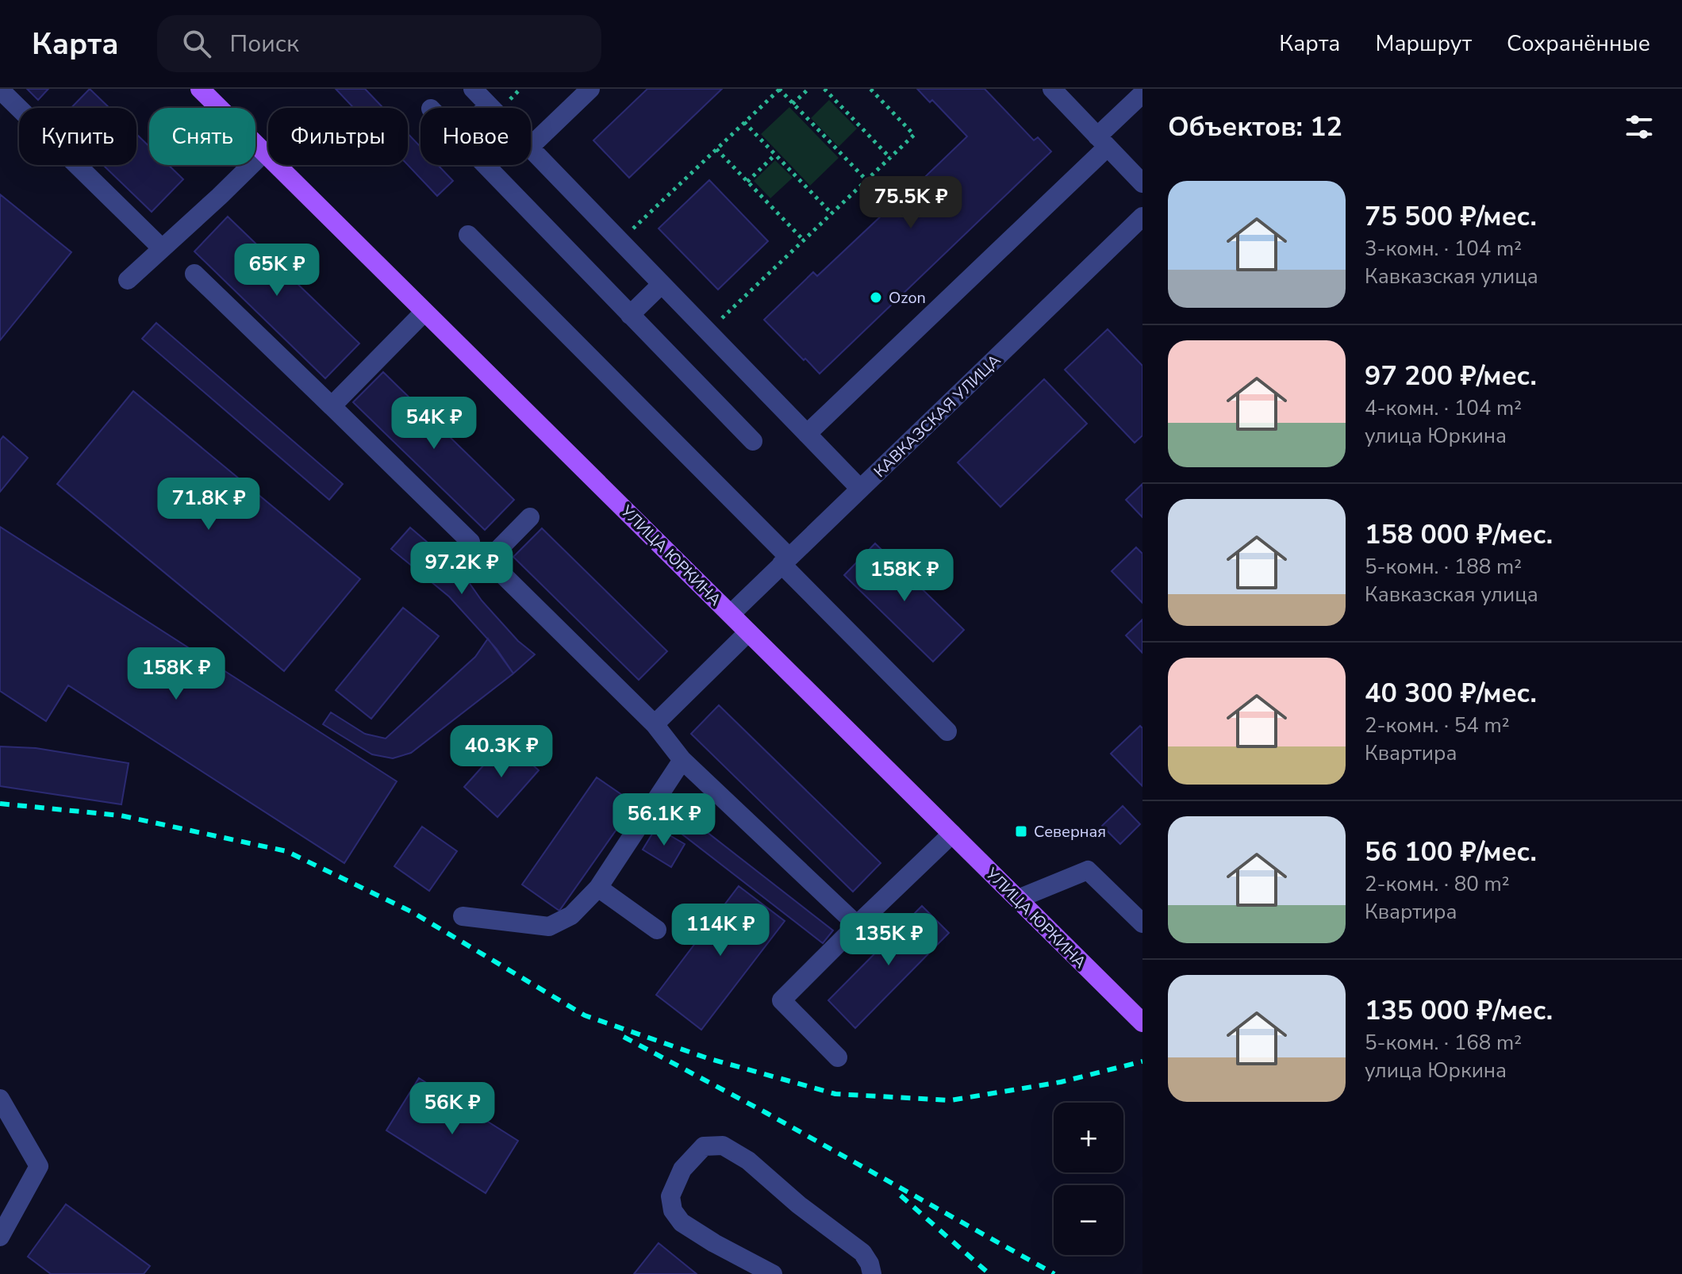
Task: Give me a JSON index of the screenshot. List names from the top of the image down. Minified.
{"streets":{"main road":["УЛИЦА ЮРКИНА"],"street":["КАВКАЗСКАЯ УЛИЦА"]},"crossings":[["КАВКАЗСКАЯ УЛИЦА","УЛИЦА ЮРКИНА"]],"places":{"other":["Ozon"],"transit":["Северная"]},"page":{"header":"Карта","search":"Поиск","nav":["Карта","Маршрут","Сохранённые"],"heading":"Объектов: 12","chip":["Купить","Снять","Фильтры","Новое"],"list":[{"name":"75 500 ₽/мес.","note":"3-комн. · 104 m² · Кавказская улица"},{"name":"97 200 ₽/мес.","note":"4-комн. · 104 m² · улица Юркина"},{"name":"158 000 ₽/мес.","note":"5-комн. · 188 m² · Кавказская улица"},{"name":"40 300 ₽/мес.","note":"2-комн. · 54 m² · Квартира"},{"name":"56 100 ₽/мес.","note":"2-комн. · 80 m² · Квартира"},{"name":"135 000 ₽/мес.","note":"5-комн. · 168 m² · улица Юркина"}],"price":["75.5K ₽","65K ₽","54K ₽","71.8K ₽","97.2K ₽","158K ₽","158K ₽","40.3K ₽","56.1K ₽","114K ₽","135K ₽","56K ₽"],"map_buttons":["+","−"]}}
